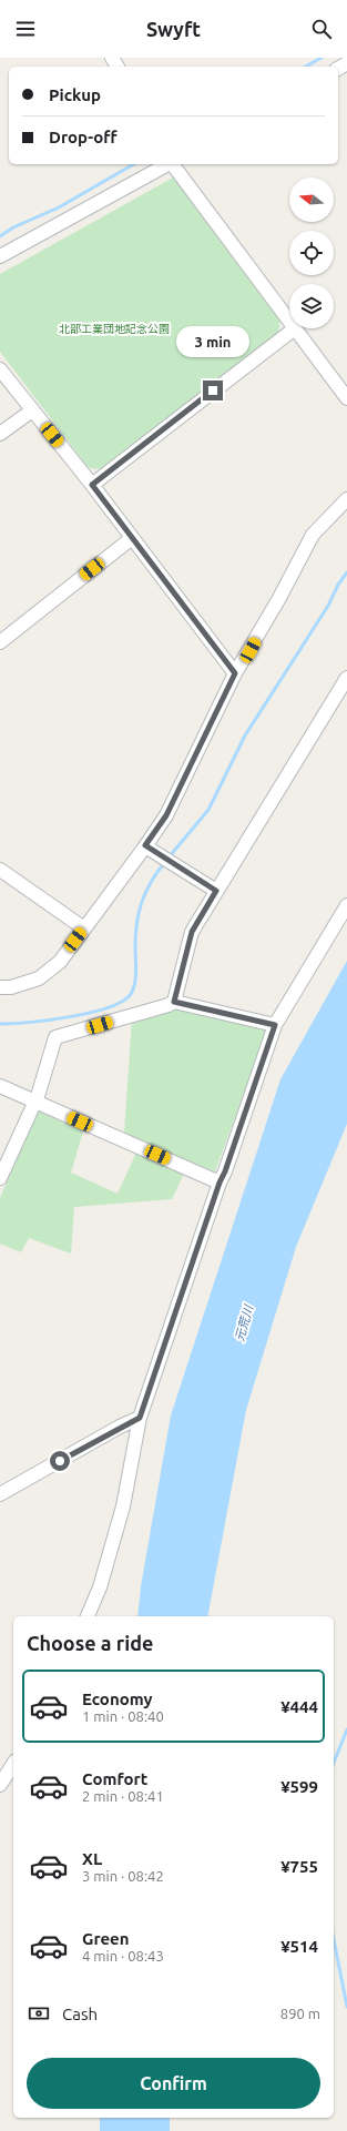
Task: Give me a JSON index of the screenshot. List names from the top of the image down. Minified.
{"water":["元荒川"],"parks":["北部工業団地記念公園"],"north":"left","page":{"header":"Swyft","banner":["Pickup","Drop-off"],"bubble":"3 min","heading":"Choose a ride","list":[{"name":"Economy","note":"1 min · 08:40","value":"¥444"},{"name":"Comfort","note":"2 min · 08:41","value":"¥599"},{"name":"XL","note":"3 min · 08:42","value":"¥755"},{"name":"Green","note":"4 min · 08:43","value":"¥514"}],"pay":["Cash","890 m"],"buttons":"Confirm"}}
